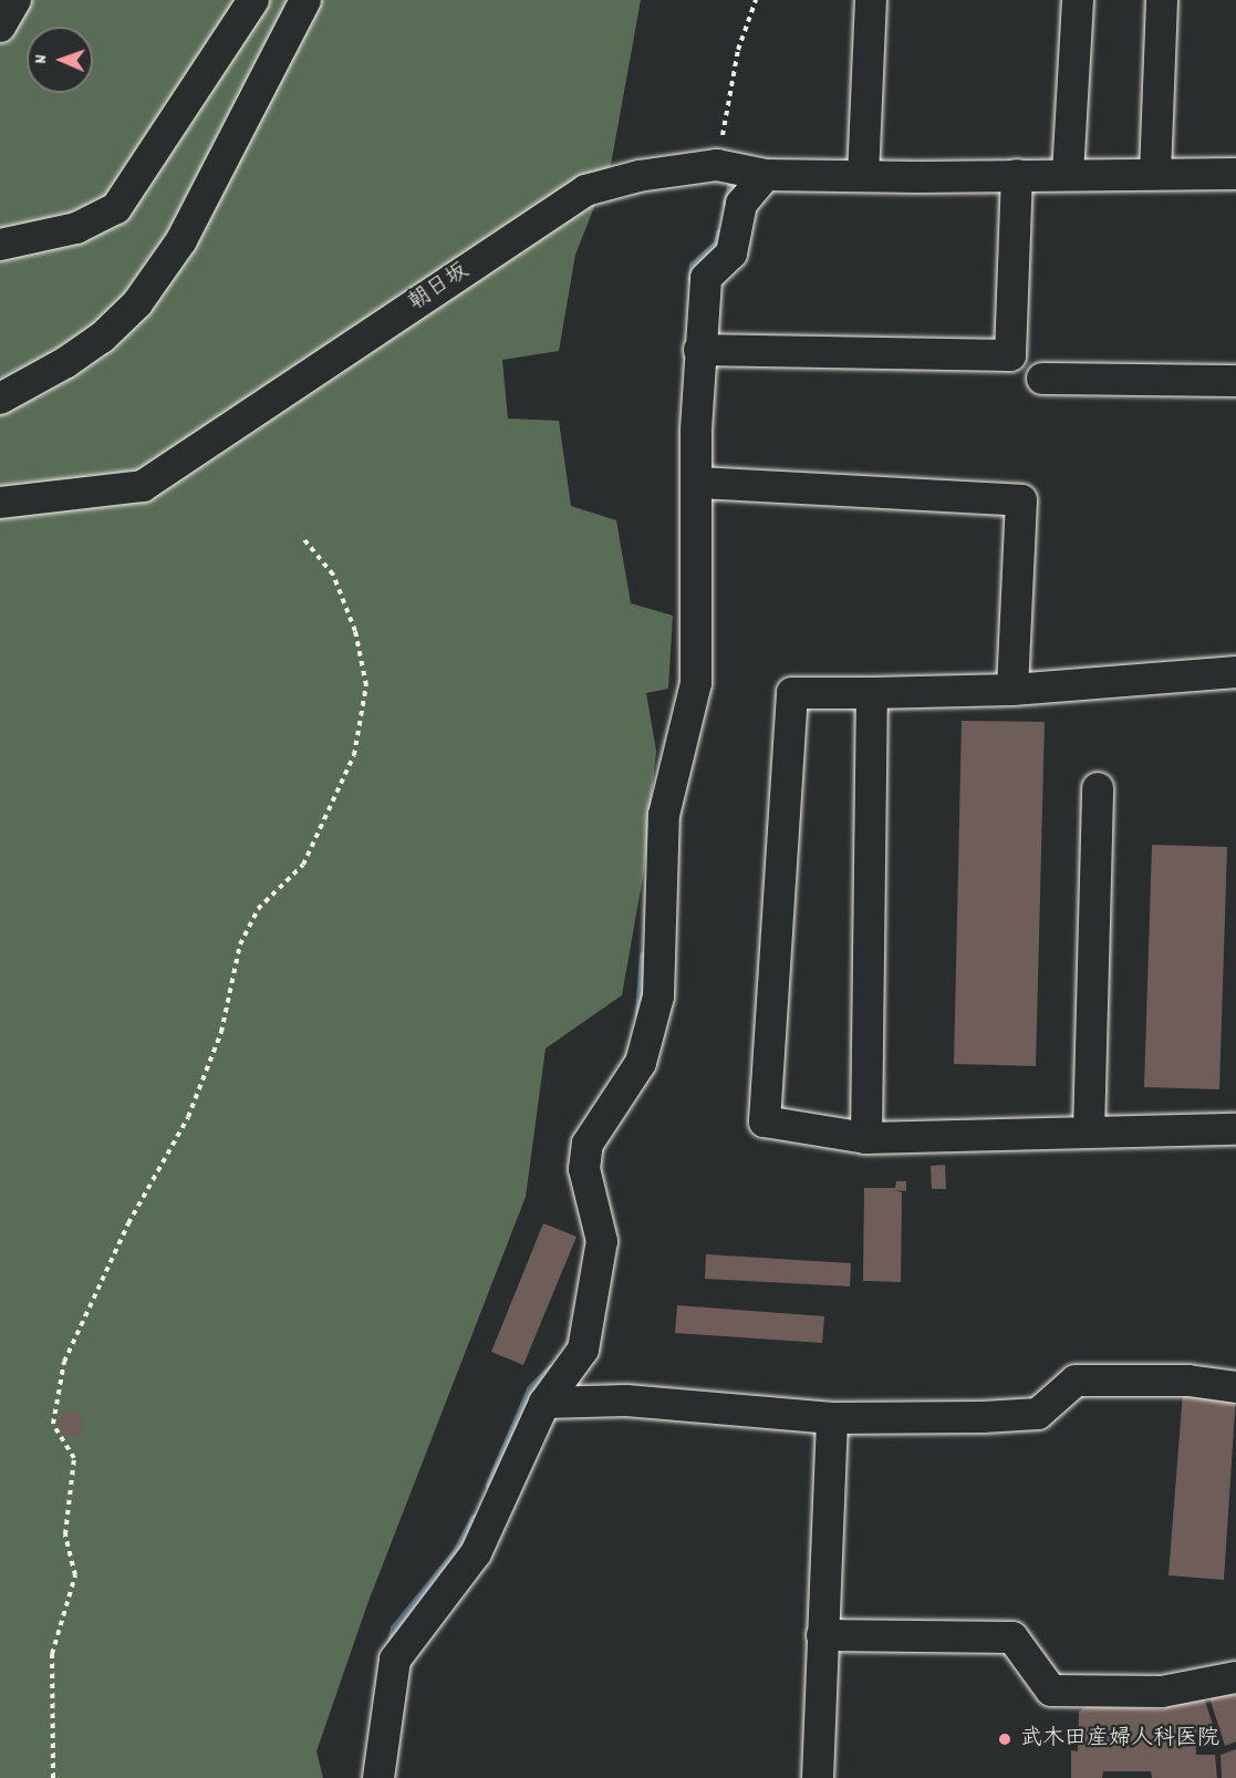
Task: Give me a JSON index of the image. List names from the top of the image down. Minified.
{"streets":{"street":["朝日坂"]},"places":["武木田産婦人科医院"],"north":"left"}
